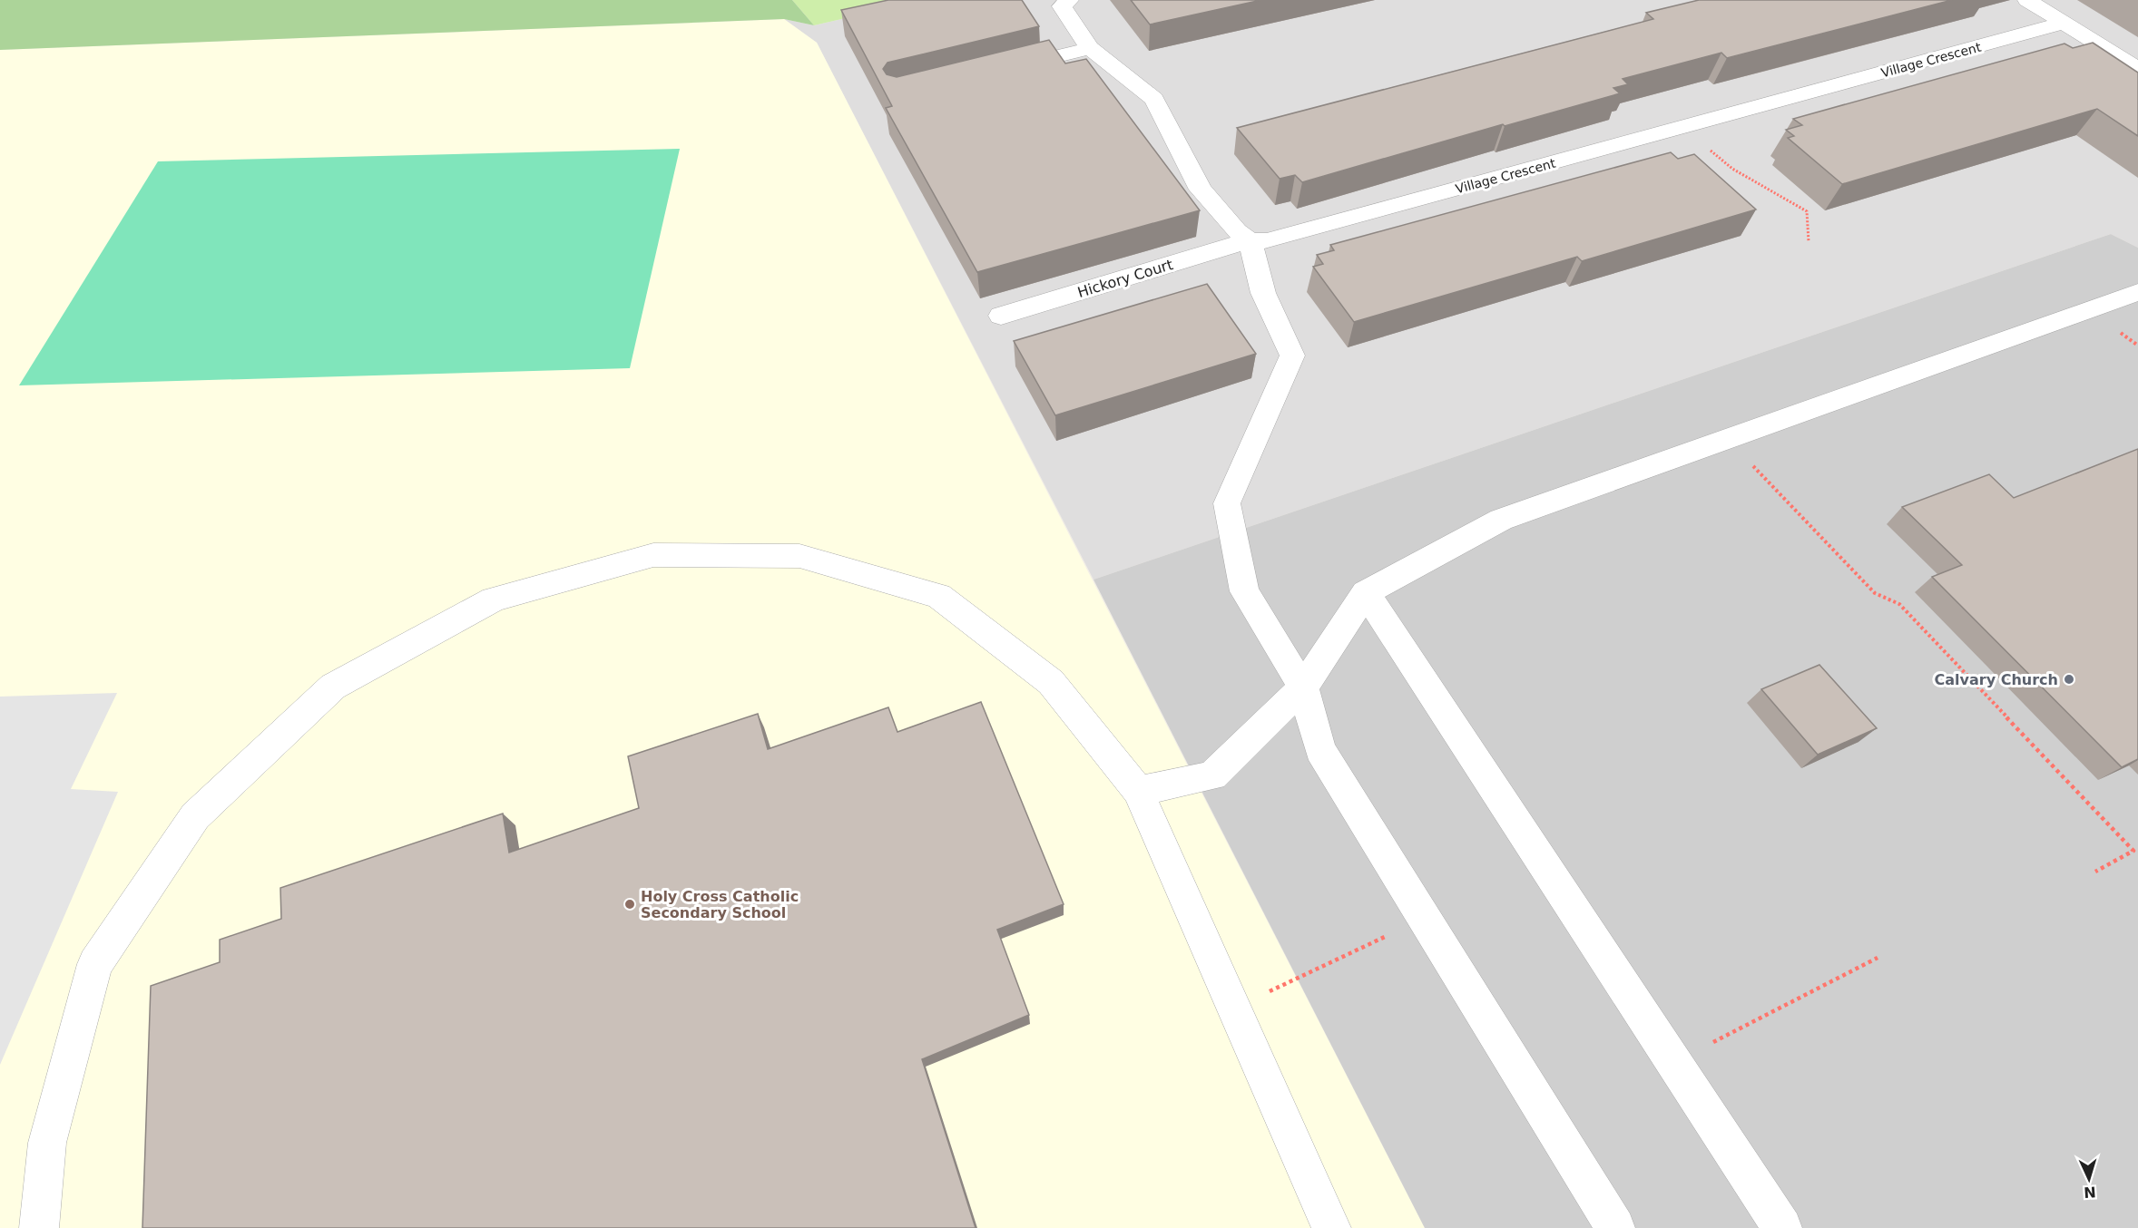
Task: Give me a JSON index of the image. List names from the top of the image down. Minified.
{"streets":{"street":["Village Crescent","Hickory Court"]},"crossings":[["Village Crescent","Hickory Court"]],"places":["Calvary Church","Holy Cross Catholic Secondary School"],"north":"bottom"}
